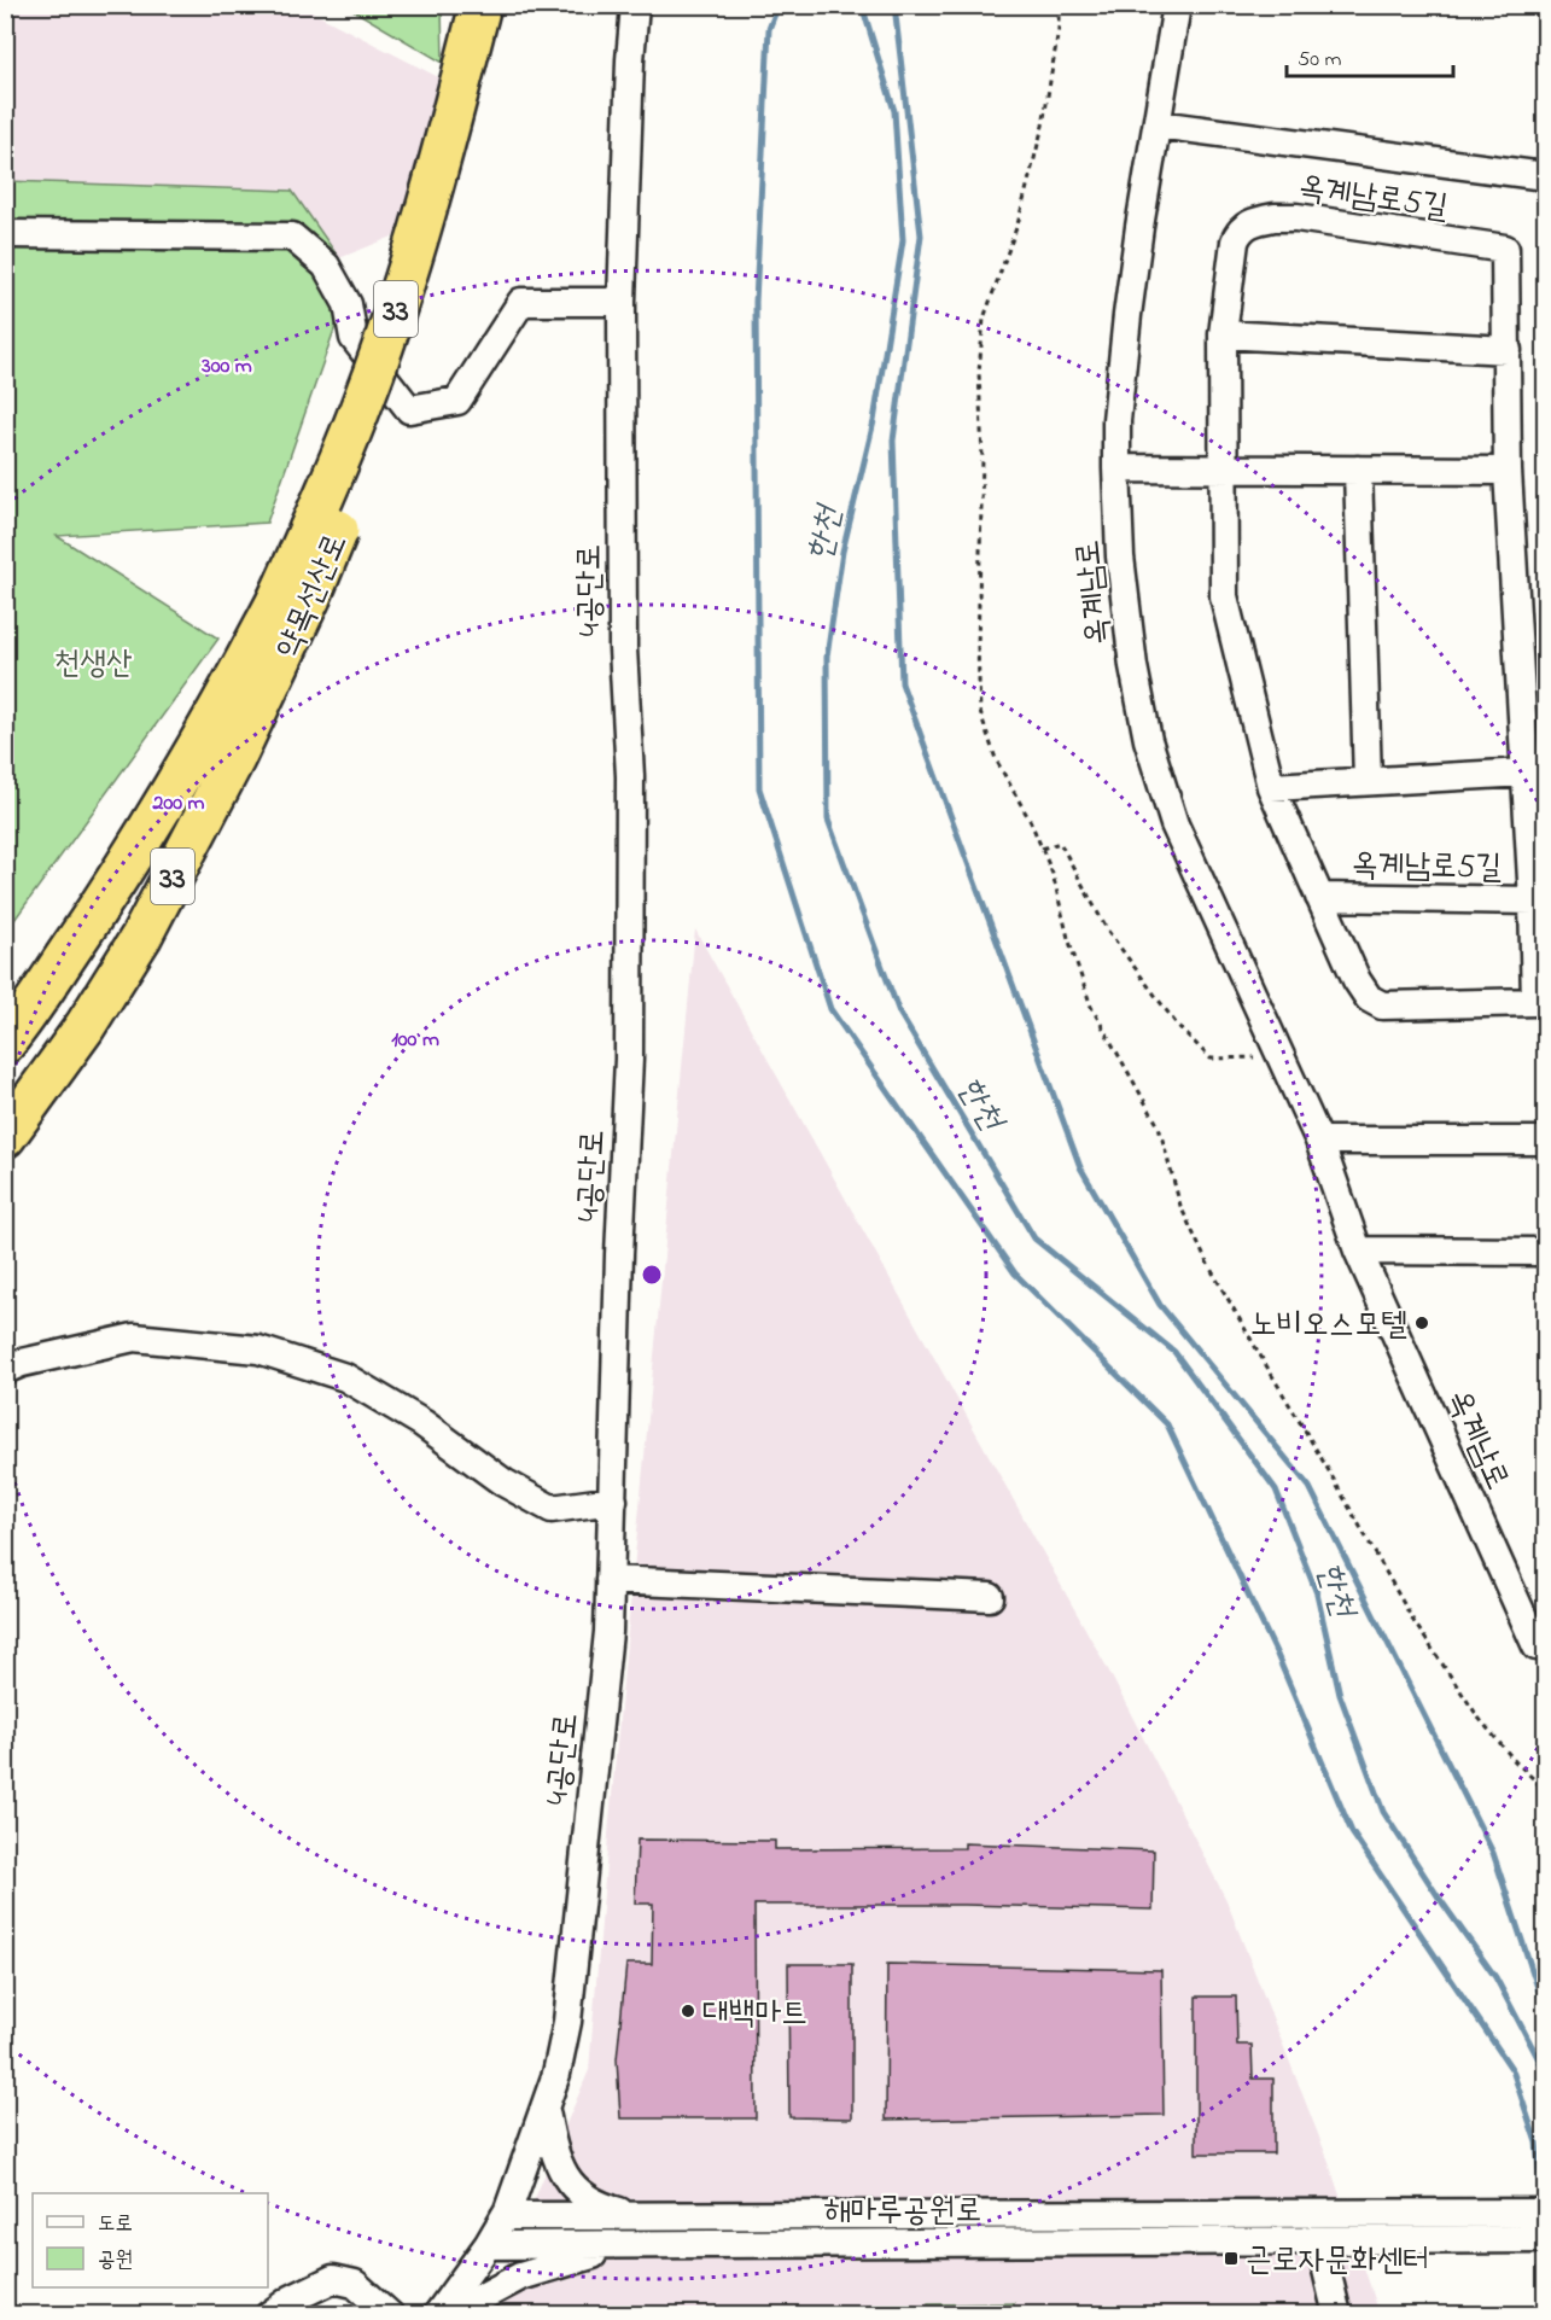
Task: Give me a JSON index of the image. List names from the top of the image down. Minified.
{"streets":{"highway":["33","약목선산로"],"street":["옥계남로5길","4공단로","옥계남로","해마루공원로"]},"crossings":[["4공단로","해마루공원로"]],"water":["한천"],"parks":["천생산"],"places":{"other":["노비오스모텔","대백마트"],"transit":["근로자문화센터"]},"legend":["도로","공원"],"scale_bar":"50 m","rings":["300 m","200 m","100 m"]}
